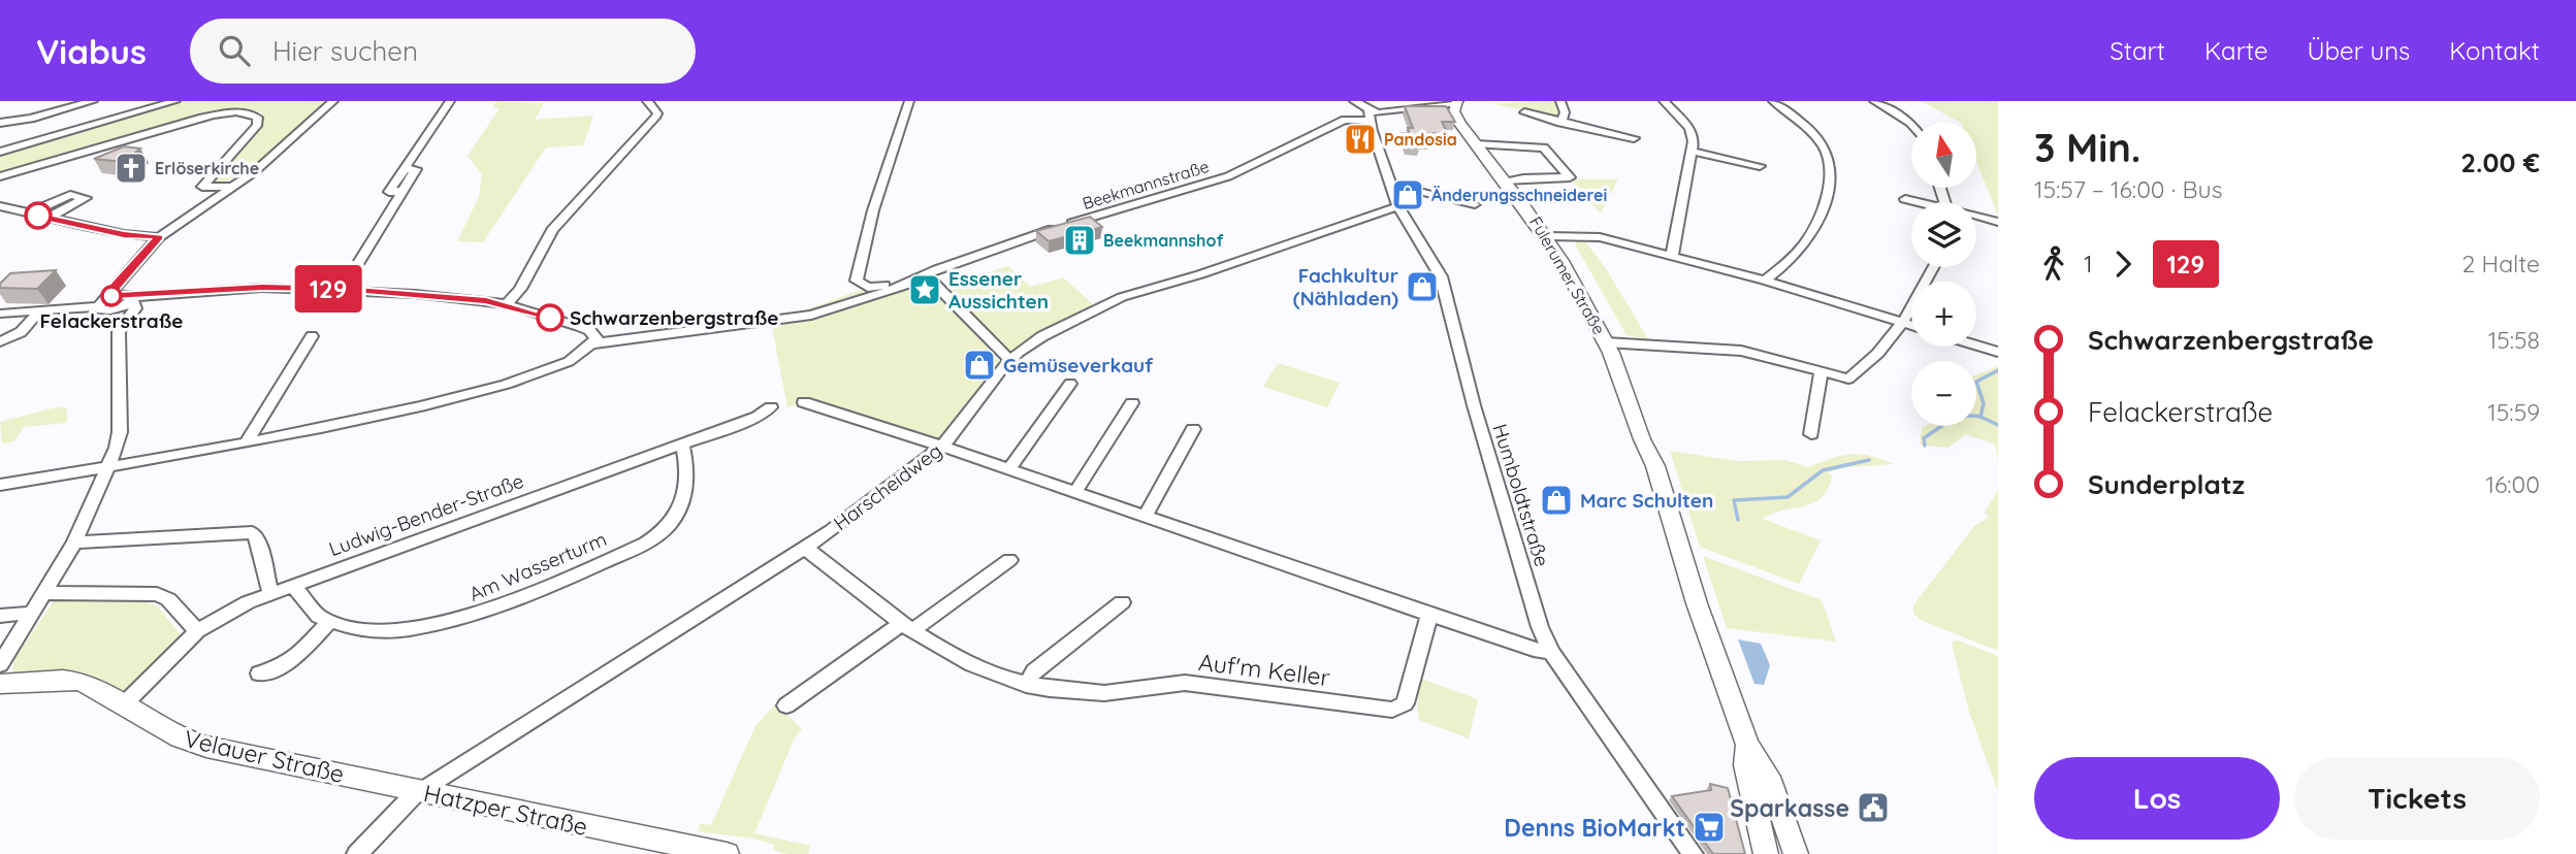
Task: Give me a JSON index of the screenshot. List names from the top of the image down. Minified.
{"streets":{"main road":["Fulerumer Straße","Velauer Straße","Hatzper Straße"],"street":["Beekmannstraße","Harscheidweg","Humboldtstraße","Ludwig-Bender-Straße","Am Wasserturm","Auf'm Keller"]},"crossings":[["Beekmannstraße","Humboldtstraße"],["Harscheidweg","Humboldtstraße"],["Harscheidweg","Auf'm Keller"],["Harscheidweg","Velauer Straße"],["Harscheidweg","Hatzper Straße"],["Ludwig-Bender-Straße","Am Wasserturm"],["Ludwig-Bender-Straße","Velauer Straße"],["Velauer Straße","Hatzper Straße"]],"places":{"restaurant":["Pandosia"],"church":["Erlöserkirche"],"shop":["Änderungsschneiderei","Fachkultur (Nähladen)","Gemüseverkauf","Marc Schulten"],"building":["Beekmannshof"],"place":["Essener Aussichten"],"other":["Felackerstraße","Schwarzenbergstraße"],"public building":["Sparkasse"],"supermarket":["Denns BioMarkt"]},"lines":["bus line 129"],"north":"top","page":{"header":"Viabus","search":"Hier suchen","nav":["Start","Karte","Über uns","Kontakt"],"on_map":"129","heading":["3 Min.","15:57 – 16:00 · Bus","2.00 €"],"map_buttons":["+","−"],"legs":["1","129","2 Halte"],"list":[{"name":"Schwarzenbergstraße","value":"15:58"},{"name":"Felackerstraße","value":"15:59"},{"name":"Sunderplatz","value":"16:00"}],"buttons":["Los","Tickets"]}}
